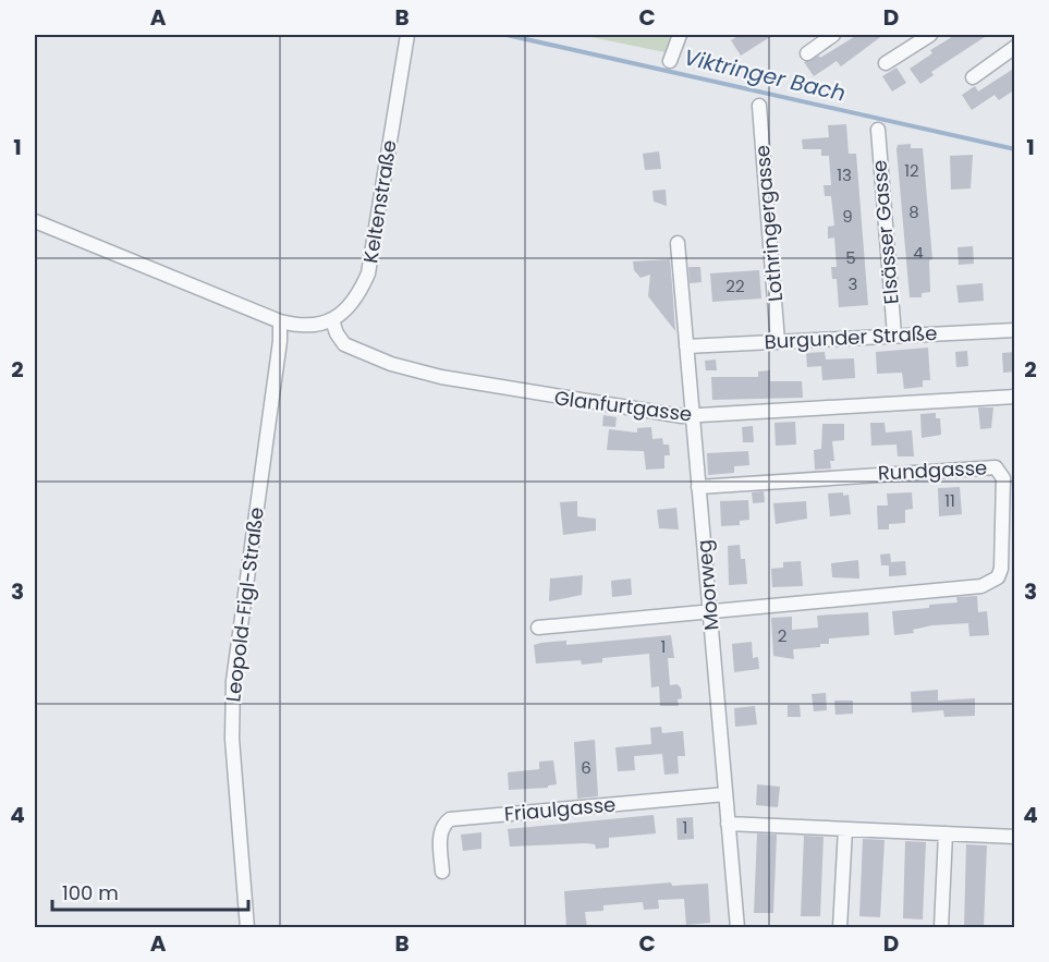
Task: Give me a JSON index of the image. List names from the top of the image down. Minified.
{"streets":{"street":["Keltenstraße","Lothringergasse","Elsässer Gasse","Burgunder Straße","Glanfurtgasse","Rundgasse","Moorweg","Leopold-Figl-Straße","Friaulgasse"]},"crossings":[["Keltenstraße","Glanfurtgasse"],["Lothringergasse","Burgunder Straße"],["Elsässer Gasse","Burgunder Straße"],["Burgunder Straße","Moorweg"],["Glanfurtgasse","Moorweg"],["Rundgasse","Moorweg"],["Moorweg","Friaulgasse"]],"water":["Viktringer Bach"],"house_numbers":["12","13","8","9","4","5","3","22","11","2","1","6","1"],"scale_bar":"100 m","grid":{"columns":["A","B","C","D"],"rows":["1","2","3","4"]}}
